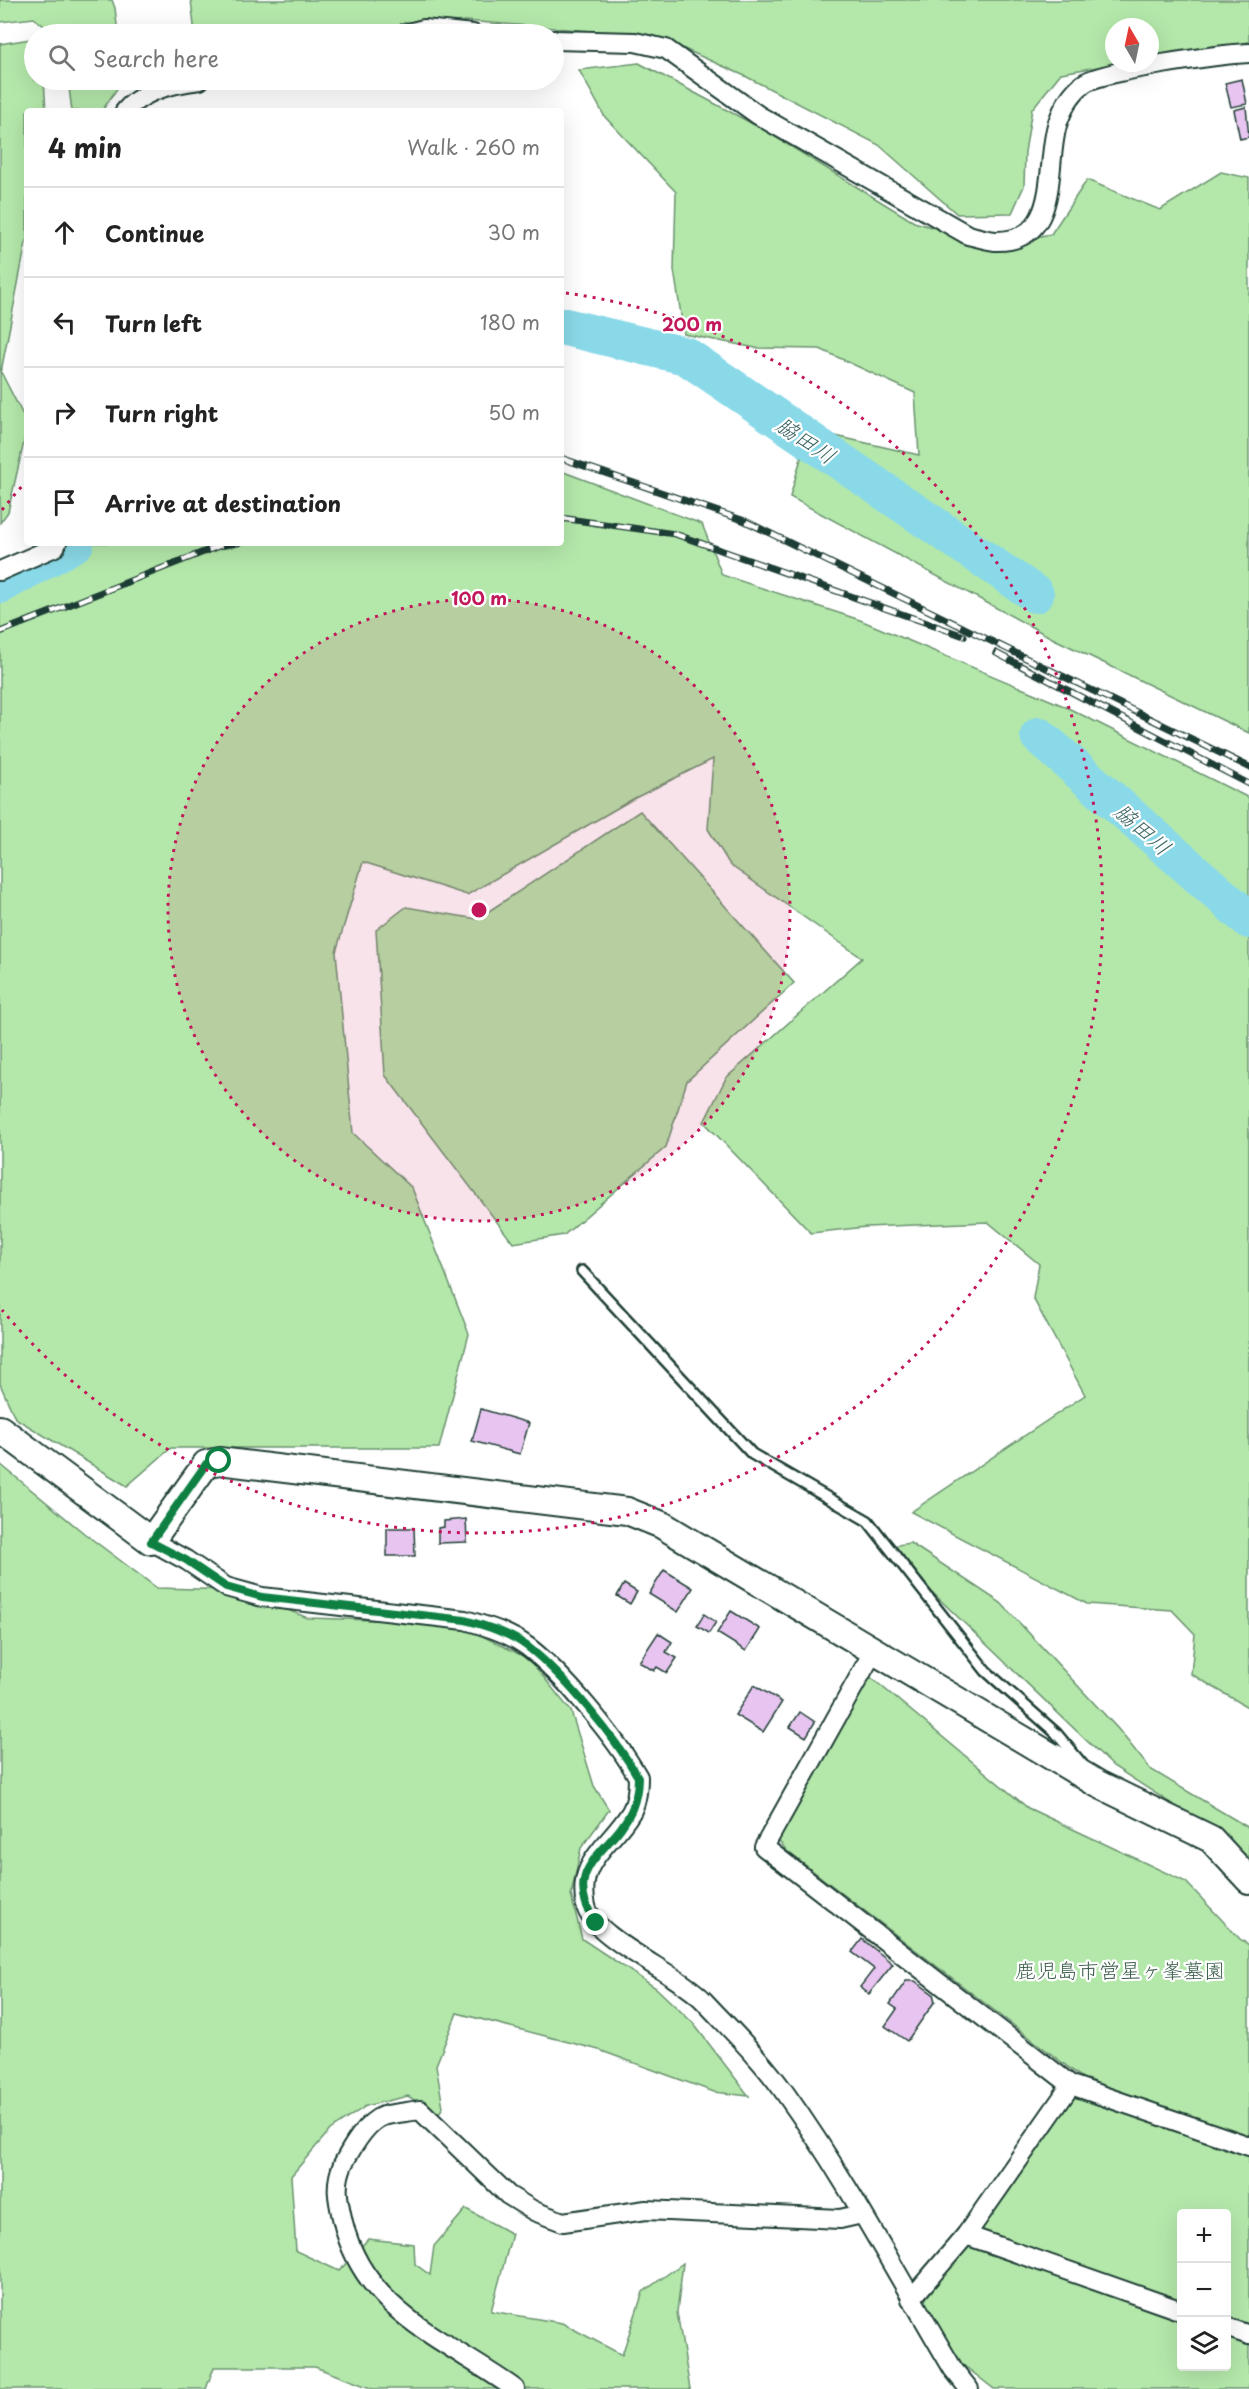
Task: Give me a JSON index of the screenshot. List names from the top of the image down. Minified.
{"water":["脇田川"],"parks":["鹿児島市営星ヶ峯墓園"],"north":"top","page":{"search":"Search here","heading":["4 min","Walk · 260 m"],"list":[["Continue","30 m"],["Turn left","180 m"],["Turn right","50 m"],"Arrive at destination"],"map_buttons":["+","−"]},"rings":["200 m","100 m"]}
